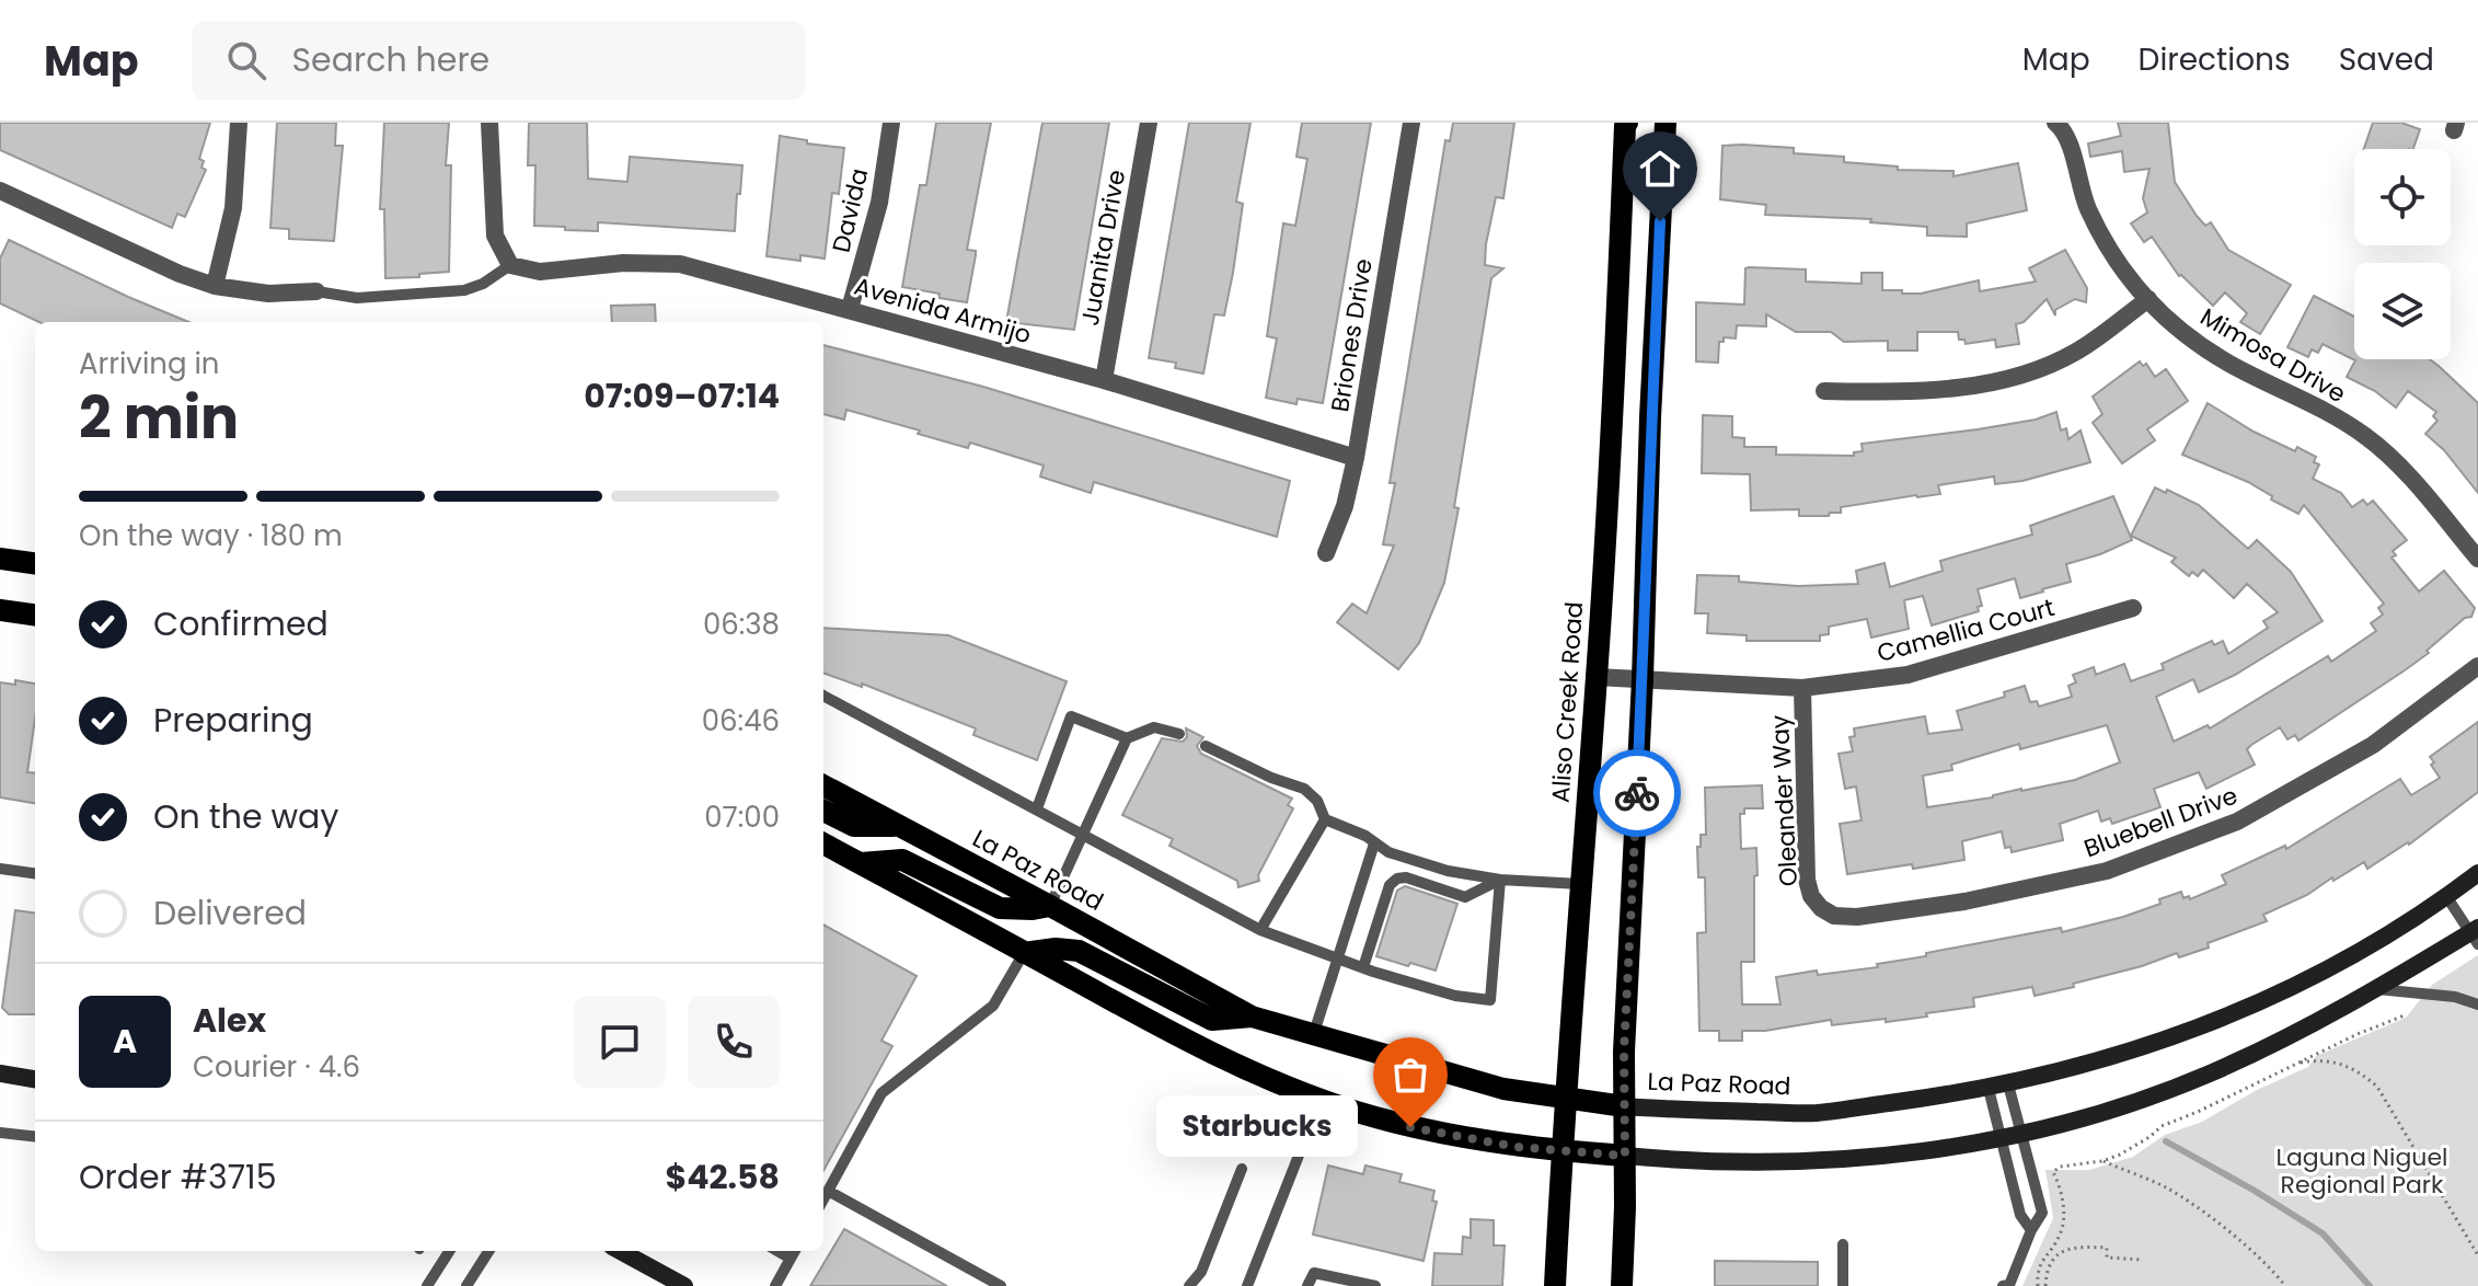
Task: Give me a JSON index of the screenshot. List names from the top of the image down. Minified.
{"streets":{"main road":["Aliso Creek Road","La Paz Road"],"street":["Davida","Juanita Drive","Avenida Armijo","Briones Drive","Mimosa Drive","Camellia Court","Oleander Way","Bluebell Drive"]},"crossings":[["Davida","Avenida Armijo"],["Juanita Drive","Avenida Armijo"],["Avenida Armijo","Briones Drive"],["Camellia Court","Aliso Creek Road"],["Camellia Court","Oleander Way"],["Aliso Creek Road","La Paz Road"],["Oleander Way","Bluebell Drive"]],"parks":["Laguna Niguel Regional Park"],"places":["Starbucks"],"page":{"header":"Map","search":"Search here","nav":["Map","Directions","Saved"],"heading":["2 min","Arriving in","07:09–07:14"],"panel":["Alex","Courier · 4.6","Order #3715","$42.58"],"bar":"On the way · 180 m","list":[["Confirmed","06:38"],["Preparing","06:46"],["On the way","07:00"],"Delivered"],"round":"A","bubble":"Starbucks"}}
